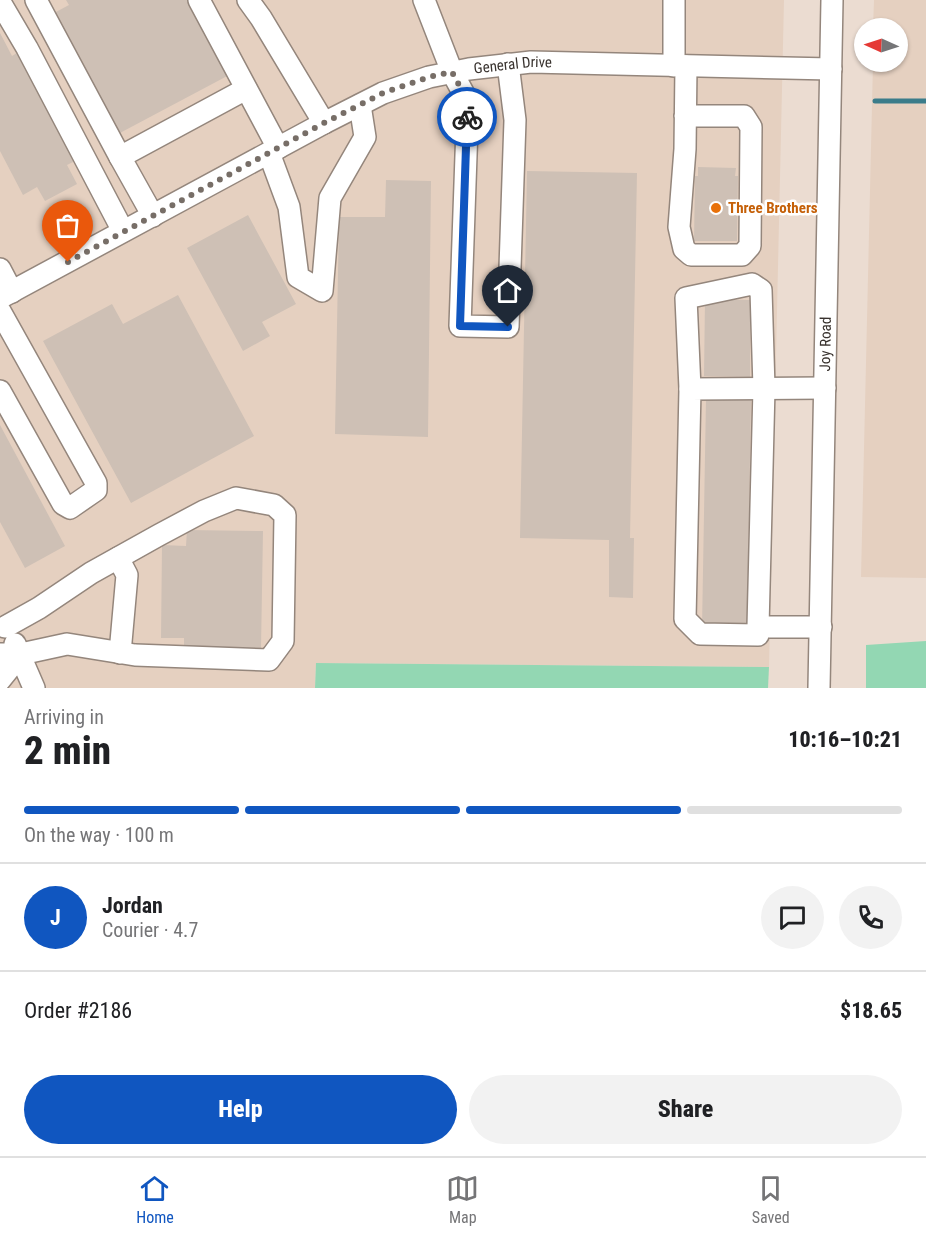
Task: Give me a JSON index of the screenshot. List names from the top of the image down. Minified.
{"streets":{"street":["General Drive","Joy Road"]},"crossings":[["General Drive","Joy Road"]],"places":["Three Brothers"],"north":"left","page":{"heading":["2 min","Arriving in","10:16–10:21"],"panel":["Jordan","Courier · 4.7","Order #2186","$18.65"],"bar":"On the way · 100 m","round":"J","buttons":["Help","Share"],"tabs":["Home","Map","Saved"]}}
